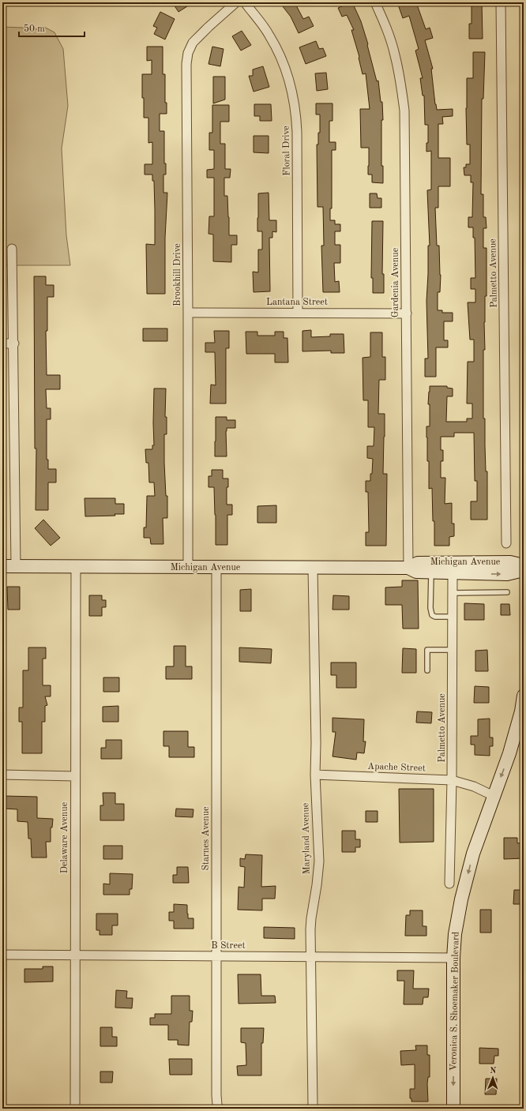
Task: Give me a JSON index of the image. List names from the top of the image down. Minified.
{"streets":{"street":["Floral Drive","Palmetto Avenue","Brookhill Drive","Gardenia Avenue","Lantana Street","Michigan Avenue","Apache Street","Delaware Avenue","Starnes Avenue","Maryland Avenue","B Street","Veronica S. Shoemaker Boulevard"]},"crossings":[["Floral Drive","Lantana Street"],["Palmetto Avenue","Michigan Avenue"],["Palmetto Avenue","Apache Street"],["Brookhill Drive","Lantana Street"],["Brookhill Drive","Michigan Avenue"],["Gardenia Avenue","Lantana Street"],["Gardenia Avenue","Michigan Avenue"],["Michigan Avenue","Delaware Avenue"],["Michigan Avenue","Starnes Avenue"],["Michigan Avenue","Maryland Avenue"],["Apache Street","Maryland Avenue"],["Apache Street","Veronica S. Shoemaker Boulevard"],["Delaware Avenue","B Street"],["Starnes Avenue","B Street"],["Maryland Avenue","B Street"],["B Street","Veronica S. Shoemaker Boulevard"]],"one_way":["Veronica S. Shoemaker Boulevard"],"scale_bar":"50 m","north":"top"}
